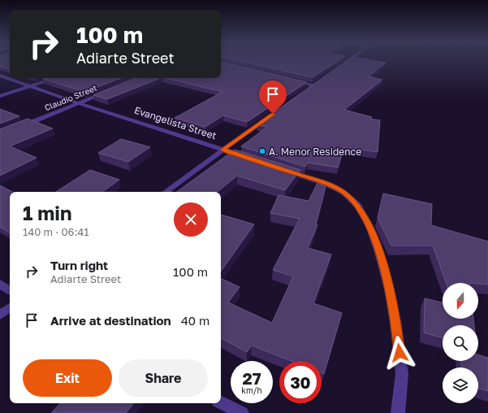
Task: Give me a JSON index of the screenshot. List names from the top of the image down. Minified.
{"streets":{"street":["Claudio Street","Evangelista Street"]},"crossings":[["Claudio Street","Evangelista Street"]],"places":["A. Menor Residence"],"north":"bottom","page":{"turn":["100 m","Adiarte Street"],"heading":["1 min","140 m · 06:41"],"list":[{"name":"Turn right","note":"Adiarte Street","value":"100 m"},{"name":"Arrive at destination","value":"40 m"}],"buttons":["Exit","Share"],"speed":"27 km/h","limit":"30"}}
